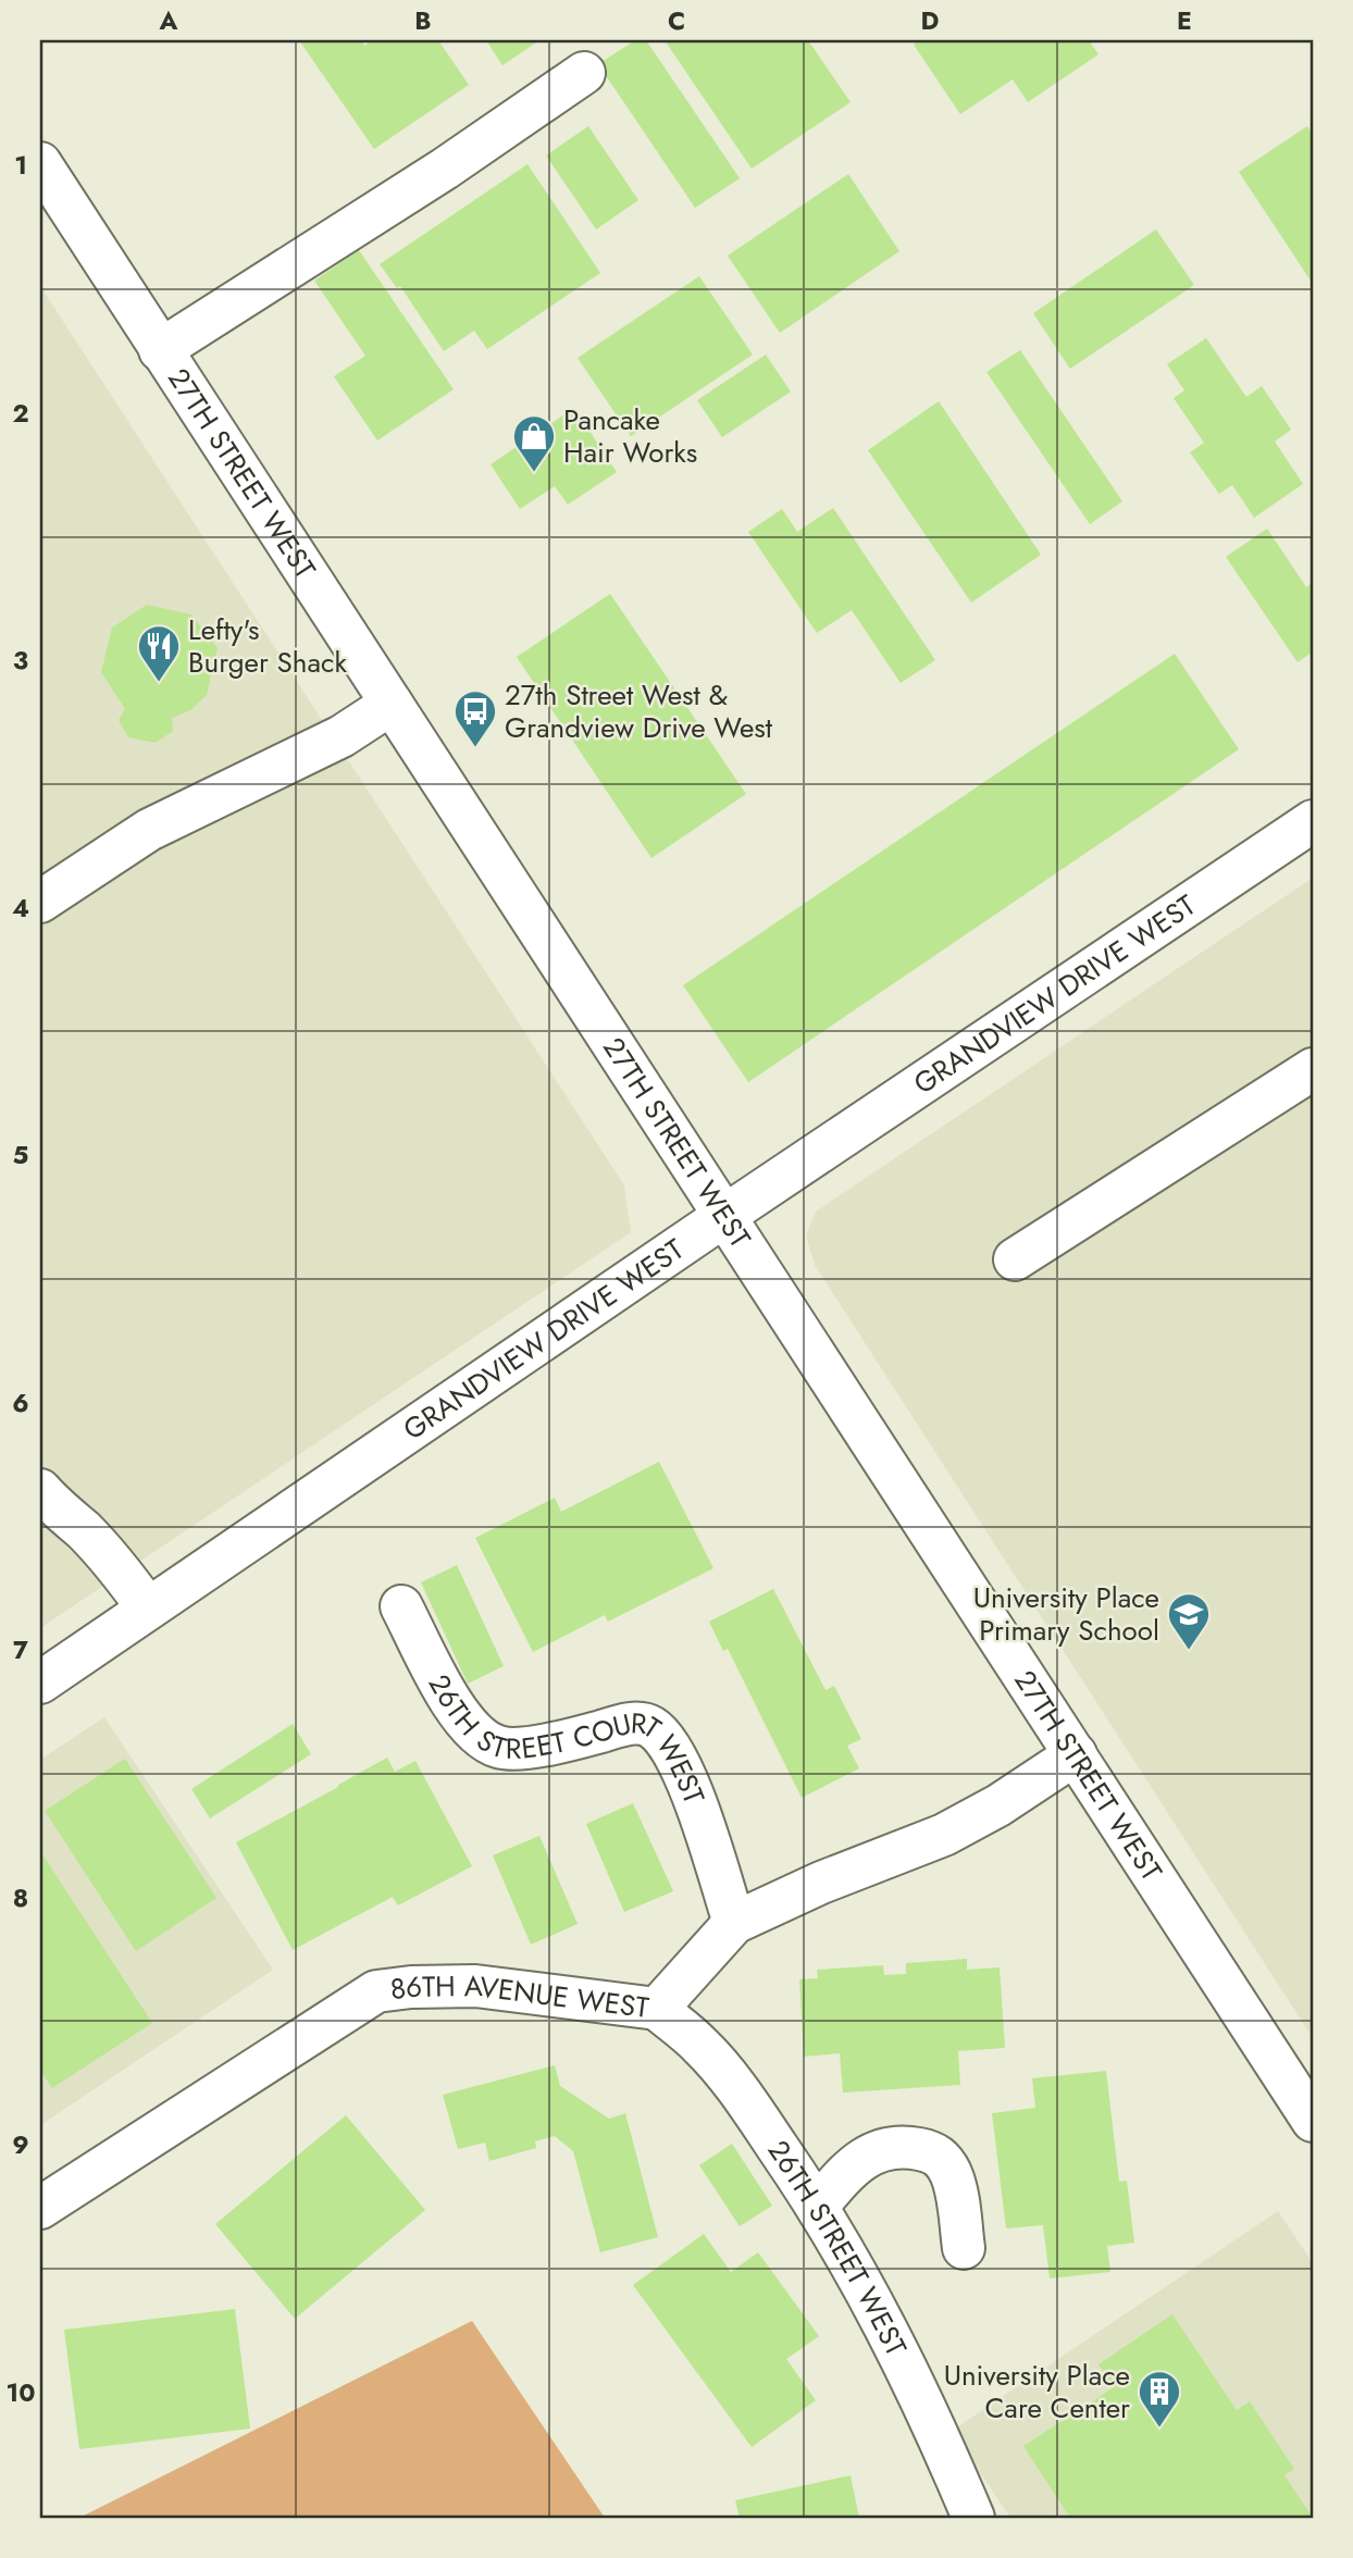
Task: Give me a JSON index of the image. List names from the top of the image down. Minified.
{"streets":{"street":["27TH STREET WEST","GRANDVIEW DRIVE WEST","26TH STREET COURT WEST","86TH AVENUE WEST","26TH STREET WEST"]},"crossings":[["27TH STREET WEST","GRANDVIEW DRIVE WEST"],["27TH STREET WEST","86TH AVENUE WEST"],["26TH STREET COURT WEST","86TH AVENUE WEST"],["86TH AVENUE WEST","26TH STREET WEST"]],"places":{"shop":["Pancake Hair Works"],"restaurant":["Lefty's Burger Shack"],"bus stop":["27th Street West & Grandview Drive West"],"school or university":["University Place Primary School"],"building":["University Place Care Center"]},"grid":{"columns":["A","B","C","D","E"],"rows":["1","2","3","4","5","6","7","8","9","10"]}}
